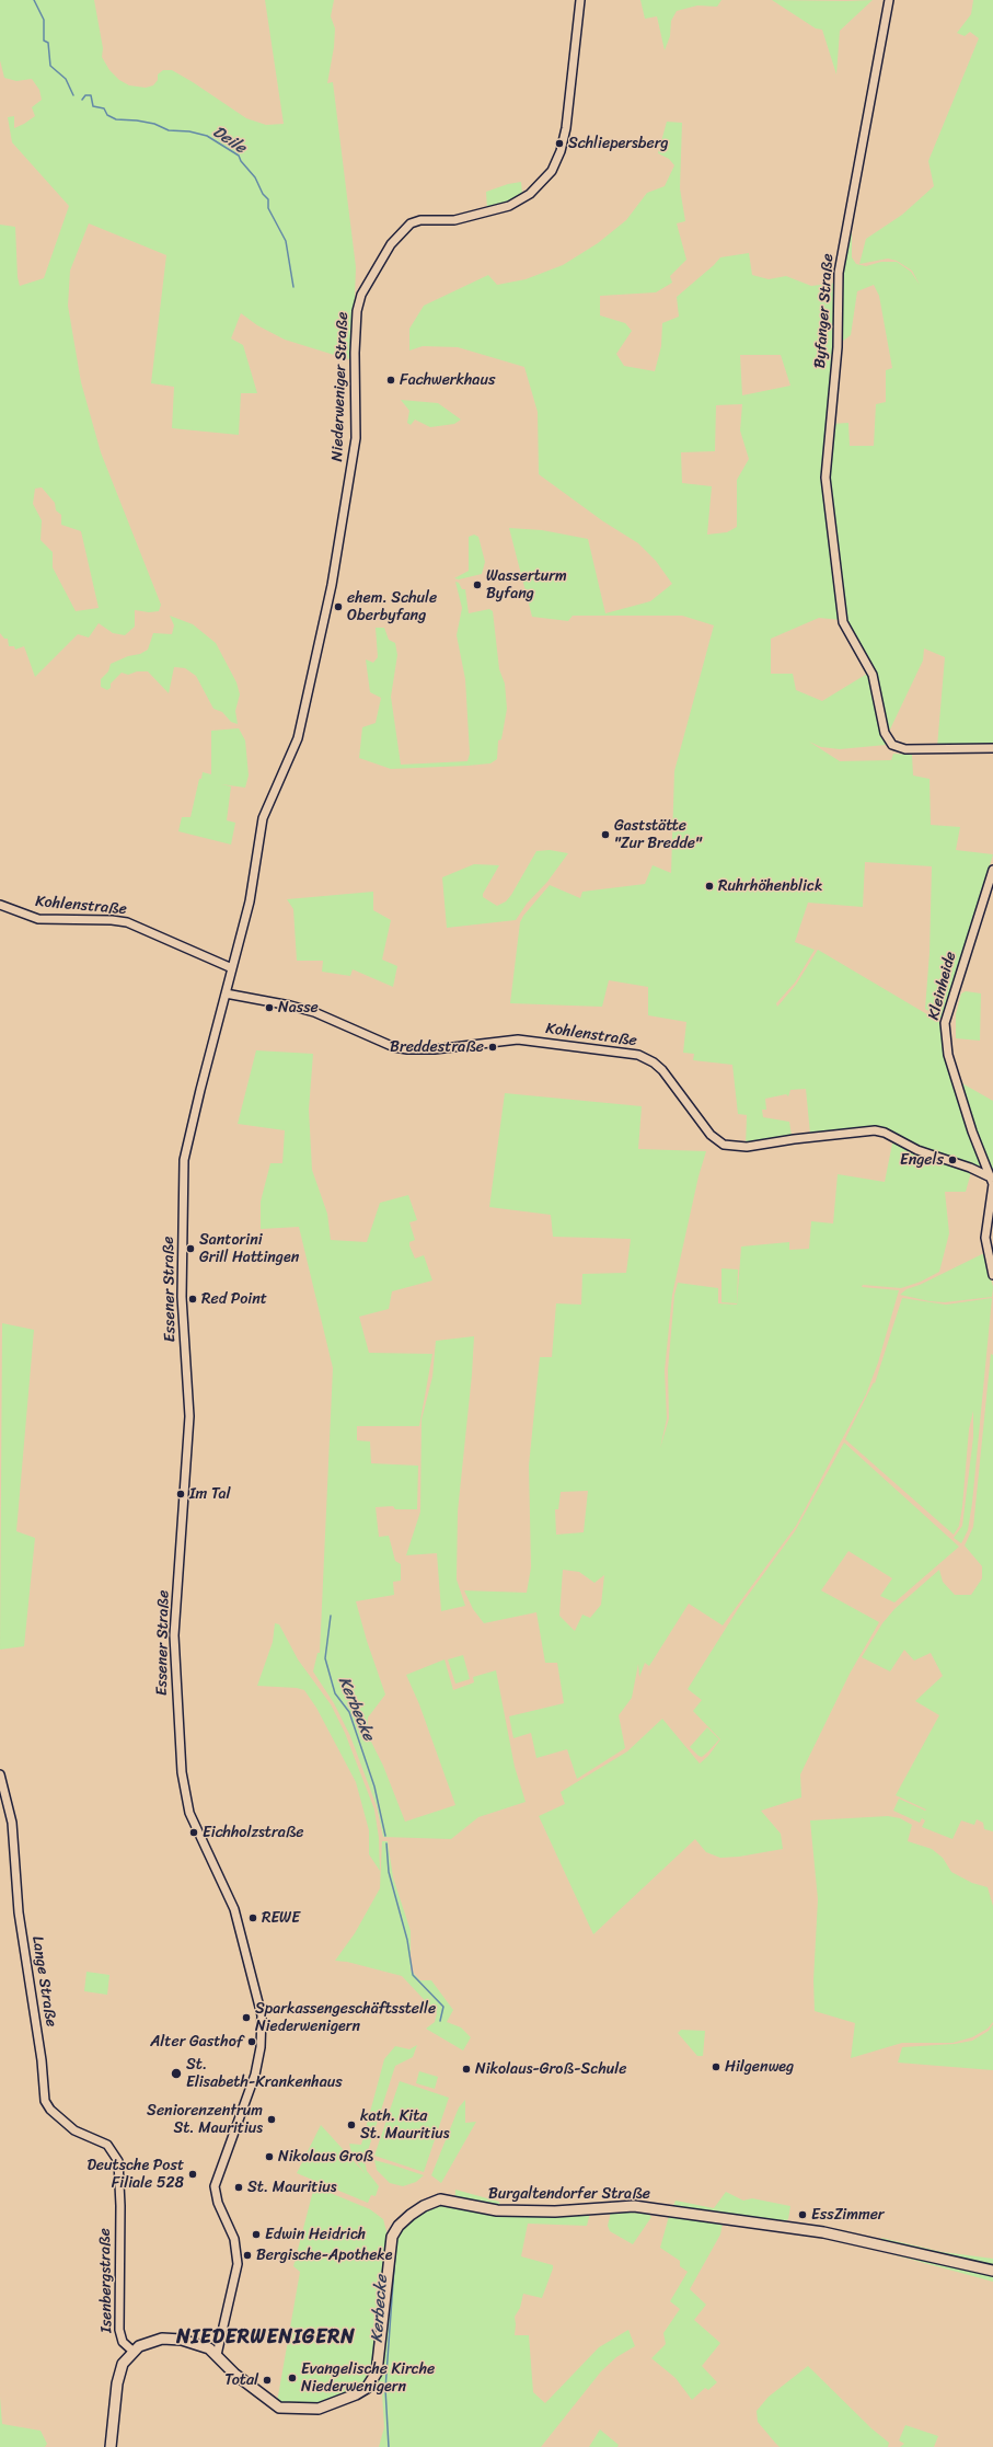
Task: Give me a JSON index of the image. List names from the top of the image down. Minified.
{"streets":{"main road":["Burgaltendorfer Straße"],"street":["Byfanger Straße","Niederweniger Straße","Kohlenstraße","Kleinheide","Essener Straße","Lange Straße","Isenbergstraße"]},"crossings":[["Niederweniger Straße","Essener Straße"],["Kohlenstraße","Kleinheide"],["Kohlenstraße","Essener Straße"],["Essener Straße","Burgaltendorfer Straße"],["Lange Straße","Isenbergstraße"],["Burgaltendorfer Straße","Isenbergstraße"]],"districts":["NIEDERWENIGERN"],"water":["Deile","Kerbecke"],"places":["Schliepersberg","Fachwerkhaus","Wasserturm Byfang","ehem. Schule Oberbyfang","Gaststätte \"Zur Bredde\"","Ruhrhöhenblick","Nasse","Breddestraße","Engels","Santorini Grill Hattingen","Red Point","Im Tal","Eichholzstraße","REWE","Sparkassengeschäftsstelle Niederwenigern","Alter Gasthof","Hilgenweg","Nikolaus-Groß-Schule","St. Elisabeth-Krankenhaus","Seniorenzentrum St. Mauritius","kath. Kita St. Mauritius","Nikolaus Groß","Deutsche Post Filiale 528","St. Mauritius","EssZimmer","Edwin Heidrich","Bergische-Apotheke","Evangelische Kirche Niederwenigern","Total"]}
